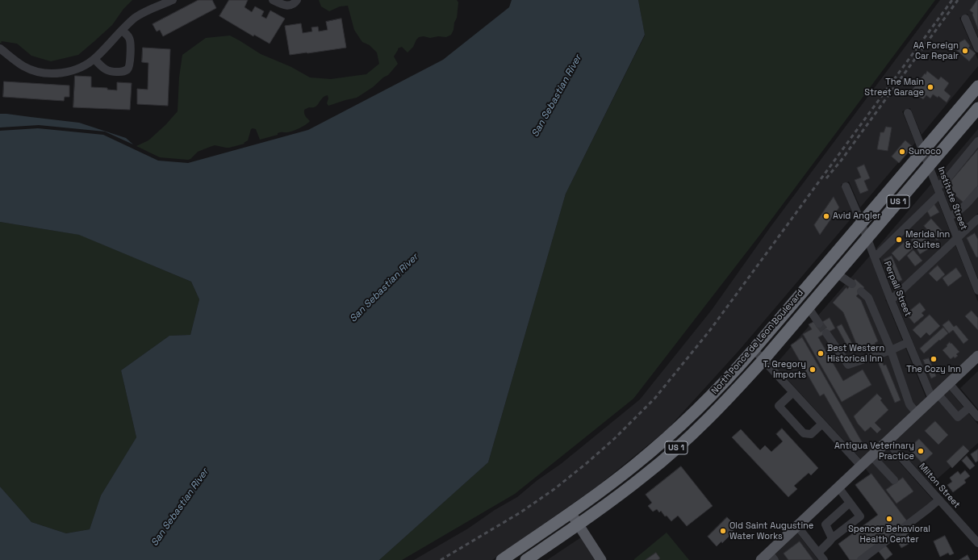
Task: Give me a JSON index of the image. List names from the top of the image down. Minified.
{"streets":{"highway":["US 1","North Ponce de Leon Boulevard"],"street":["Institute Street","Perpall Street","Milton Street"]},"crossings":[["Institute Street","North Ponce de Leon Boulevard"],["Perpall Street","North Ponce de Leon Boulevard"]],"water":["San Sebastian River"],"places":["AA Foreign Car Repair","The Main Street Garage","Sunoco","Avid Angler","Merida Inn & Suites","Best Western Historical Inn","The Cozy Inn","T. Gregory Imports","Antigua Veterinary Practice","Spencer Behavioral Health Center","Old Saint Augustine Water Works"]}
